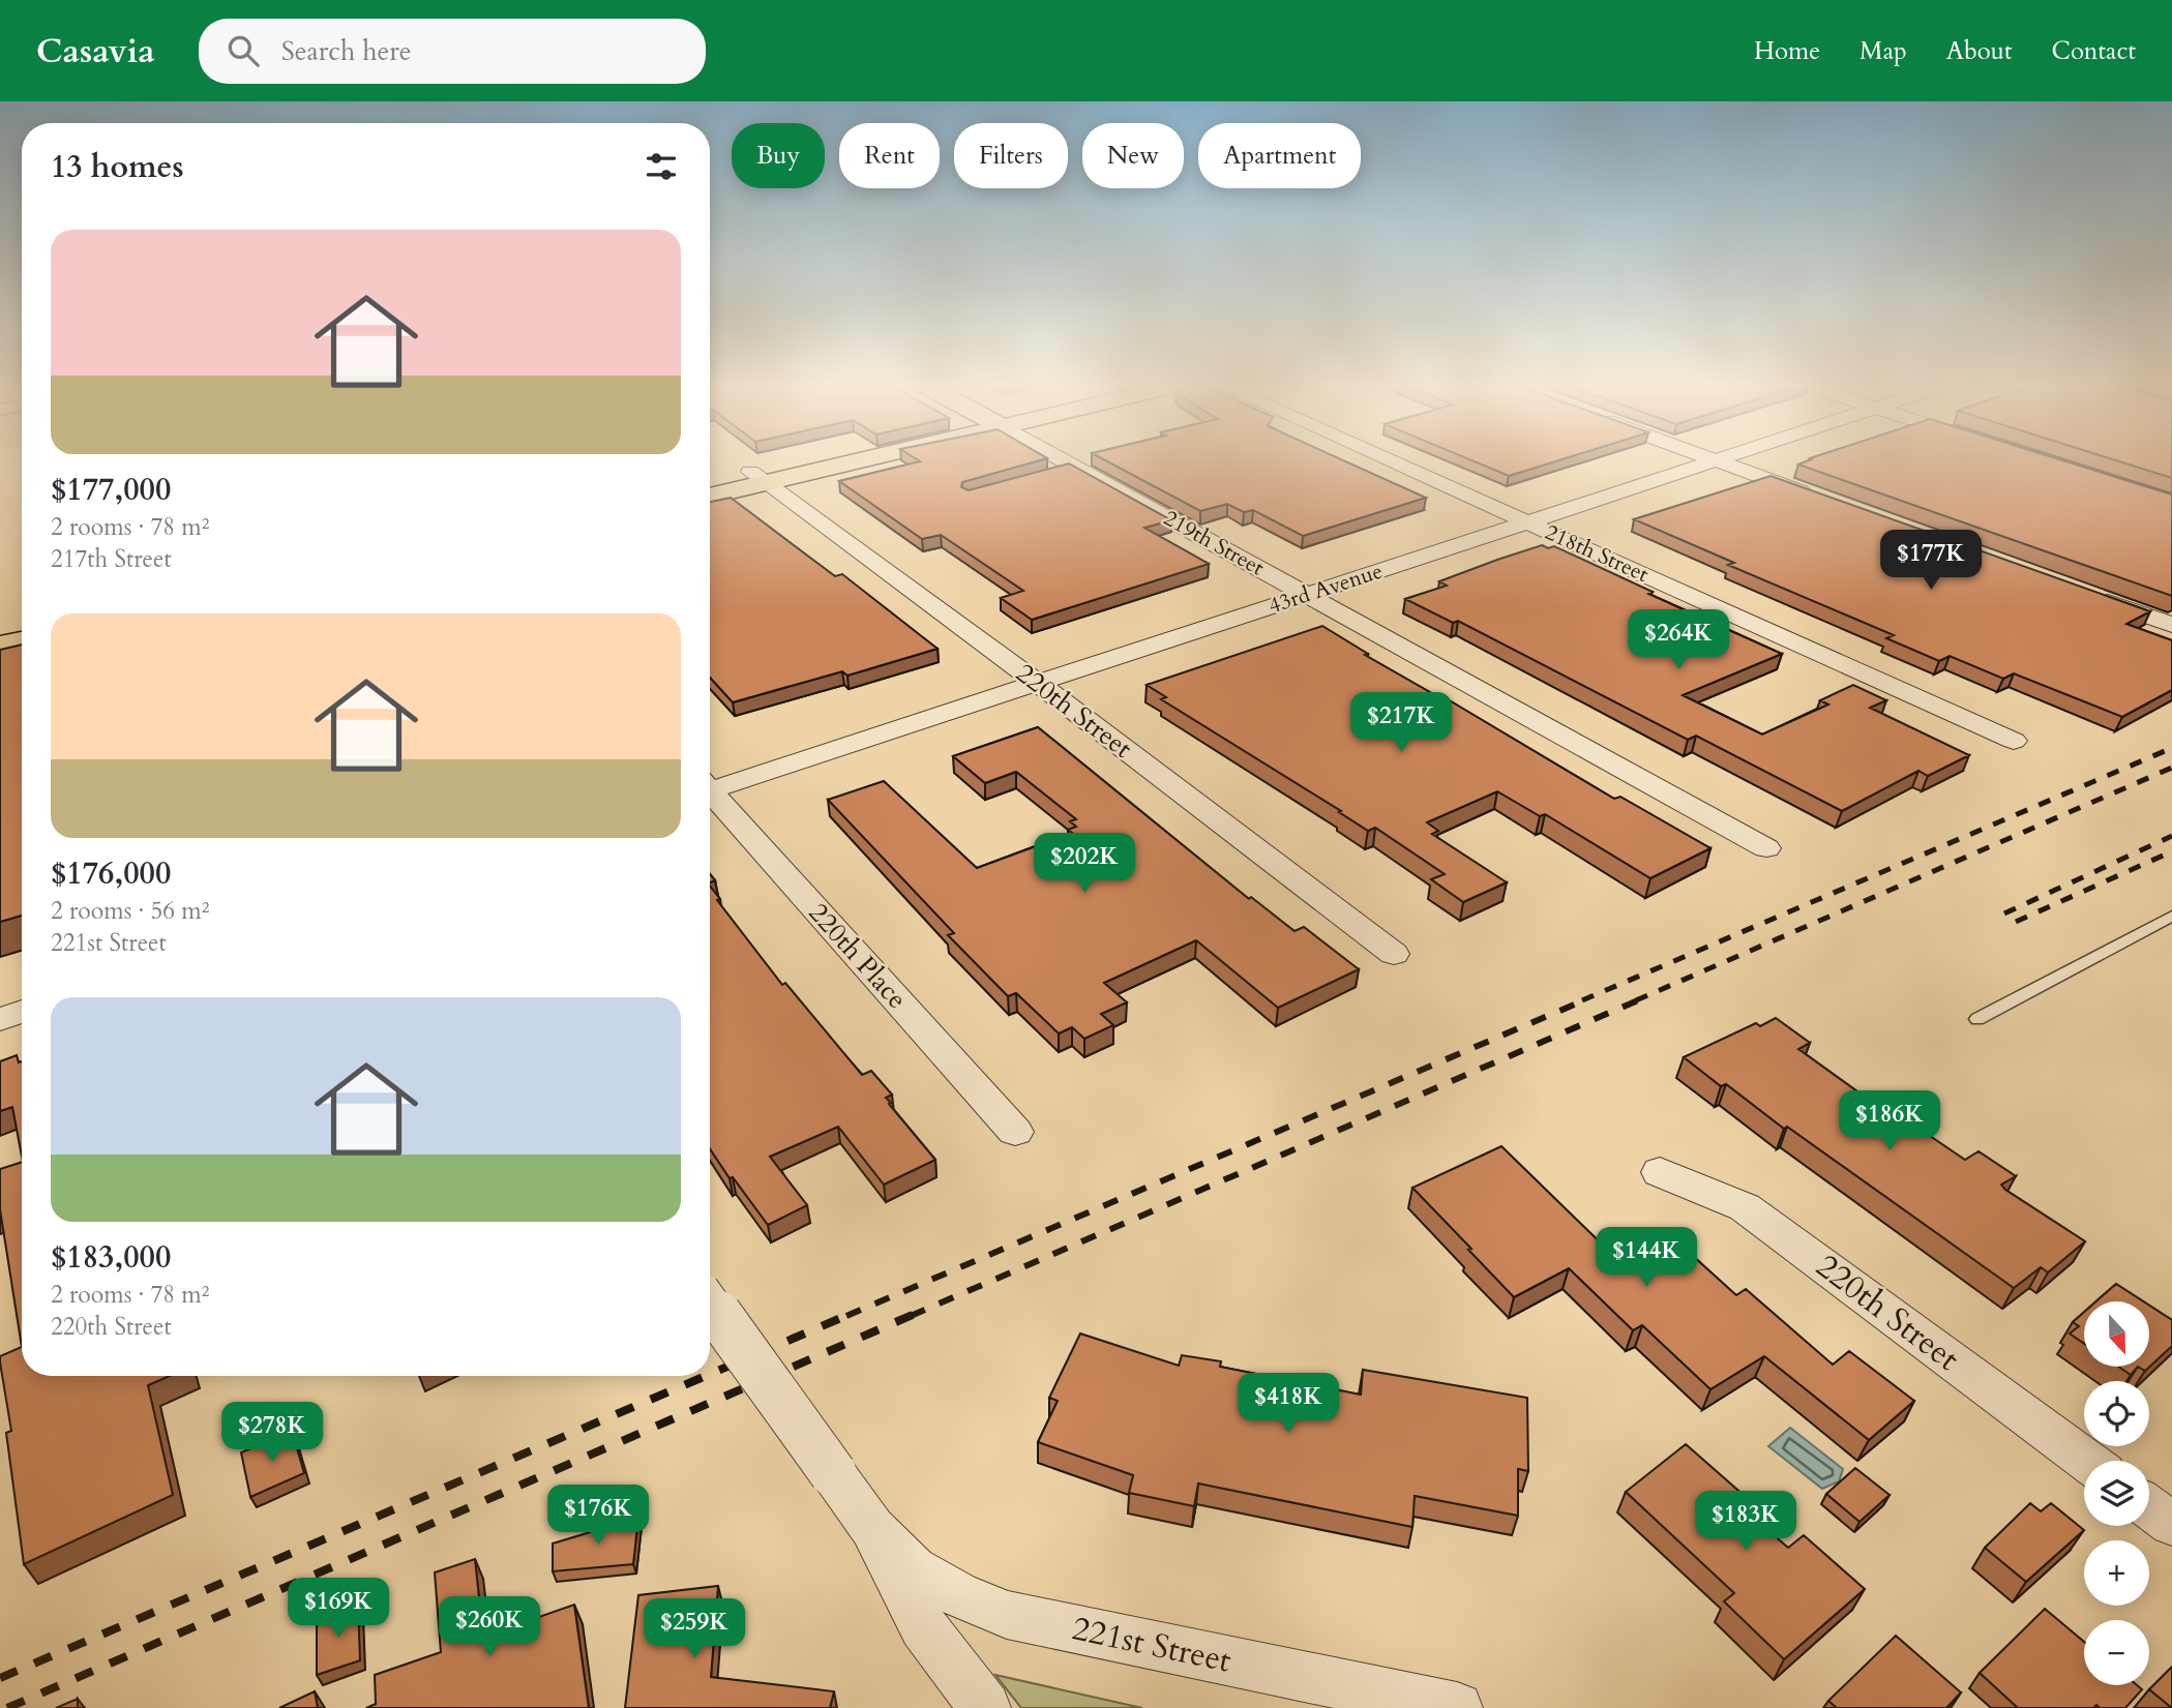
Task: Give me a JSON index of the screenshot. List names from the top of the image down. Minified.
{"streets":{"street":["219th Street","218th Street","43rd Avenue","220th Street","220th Place","221st Street"]},"crossings":[["219th Street","43rd Avenue"],["218th Street","43rd Avenue"],["43rd Avenue","220th Street"]],"north":"bottom","page":{"header":"Casavia","search":"Search here","nav":["Home","Map","About","Contact"],"chip":["Buy","Rent","Filters","New","Apartment"],"heading":"13 homes","list":[{"name":"$177,000","note":"2 rooms · 78 m² · 217th Street"},{"name":"$176,000","note":"2 rooms · 56 m² · 221st Street"},{"name":"$183,000","note":"2 rooms · 78 m² · 220th Street"}],"price":["$177K","$264K","$217K","$202K","$186K","$144K","$418K","$278K","$176K","$183K","$169K","$260K","$259K"],"map_buttons":["+","−"]}}
